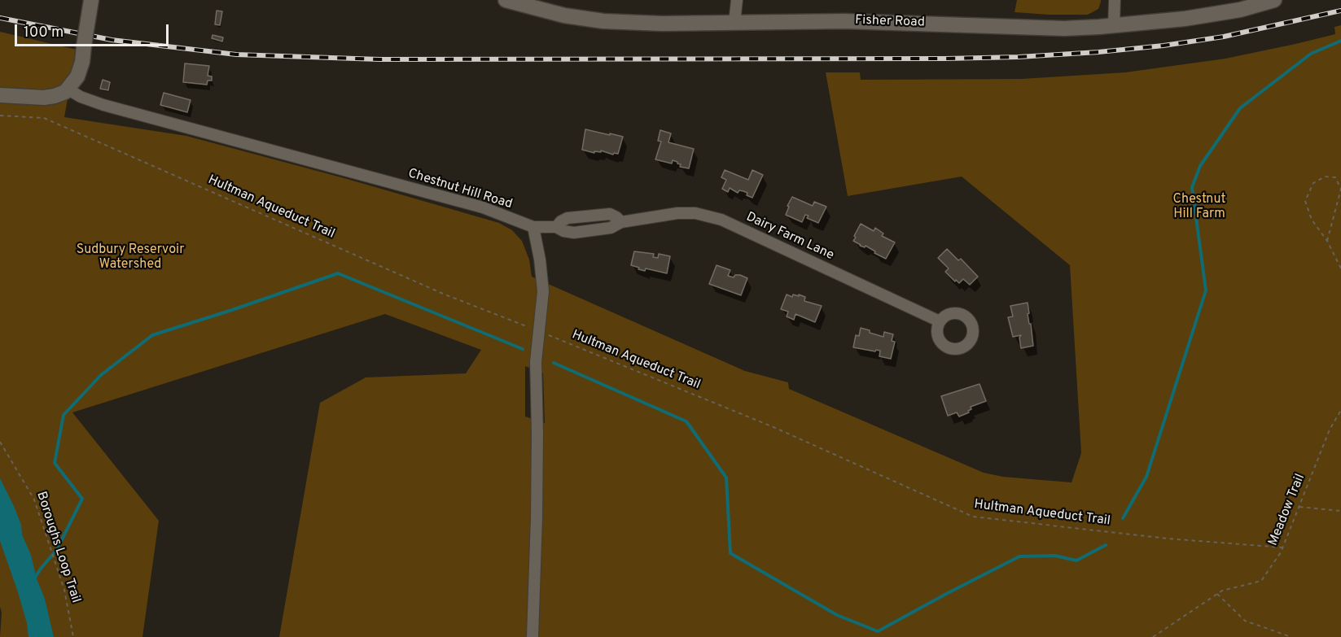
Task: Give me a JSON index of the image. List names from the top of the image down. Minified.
{"streets":{"street":["Fisher Road","Chestnut Hill Road","Dairy Farm Lane"],"path":["Hultman Aqueduct Trail","Meadow Trail","Boroughs Loop Trail"]},"crossings":[["Chestnut Hill Road","Dairy Farm Lane"],["Hultman Aqueduct Trail","Meadow Trail"]],"parks":["Chestnut Hill Farm","Sudbury Reservoir Watershed"],"scale_bar":"100 m"}
